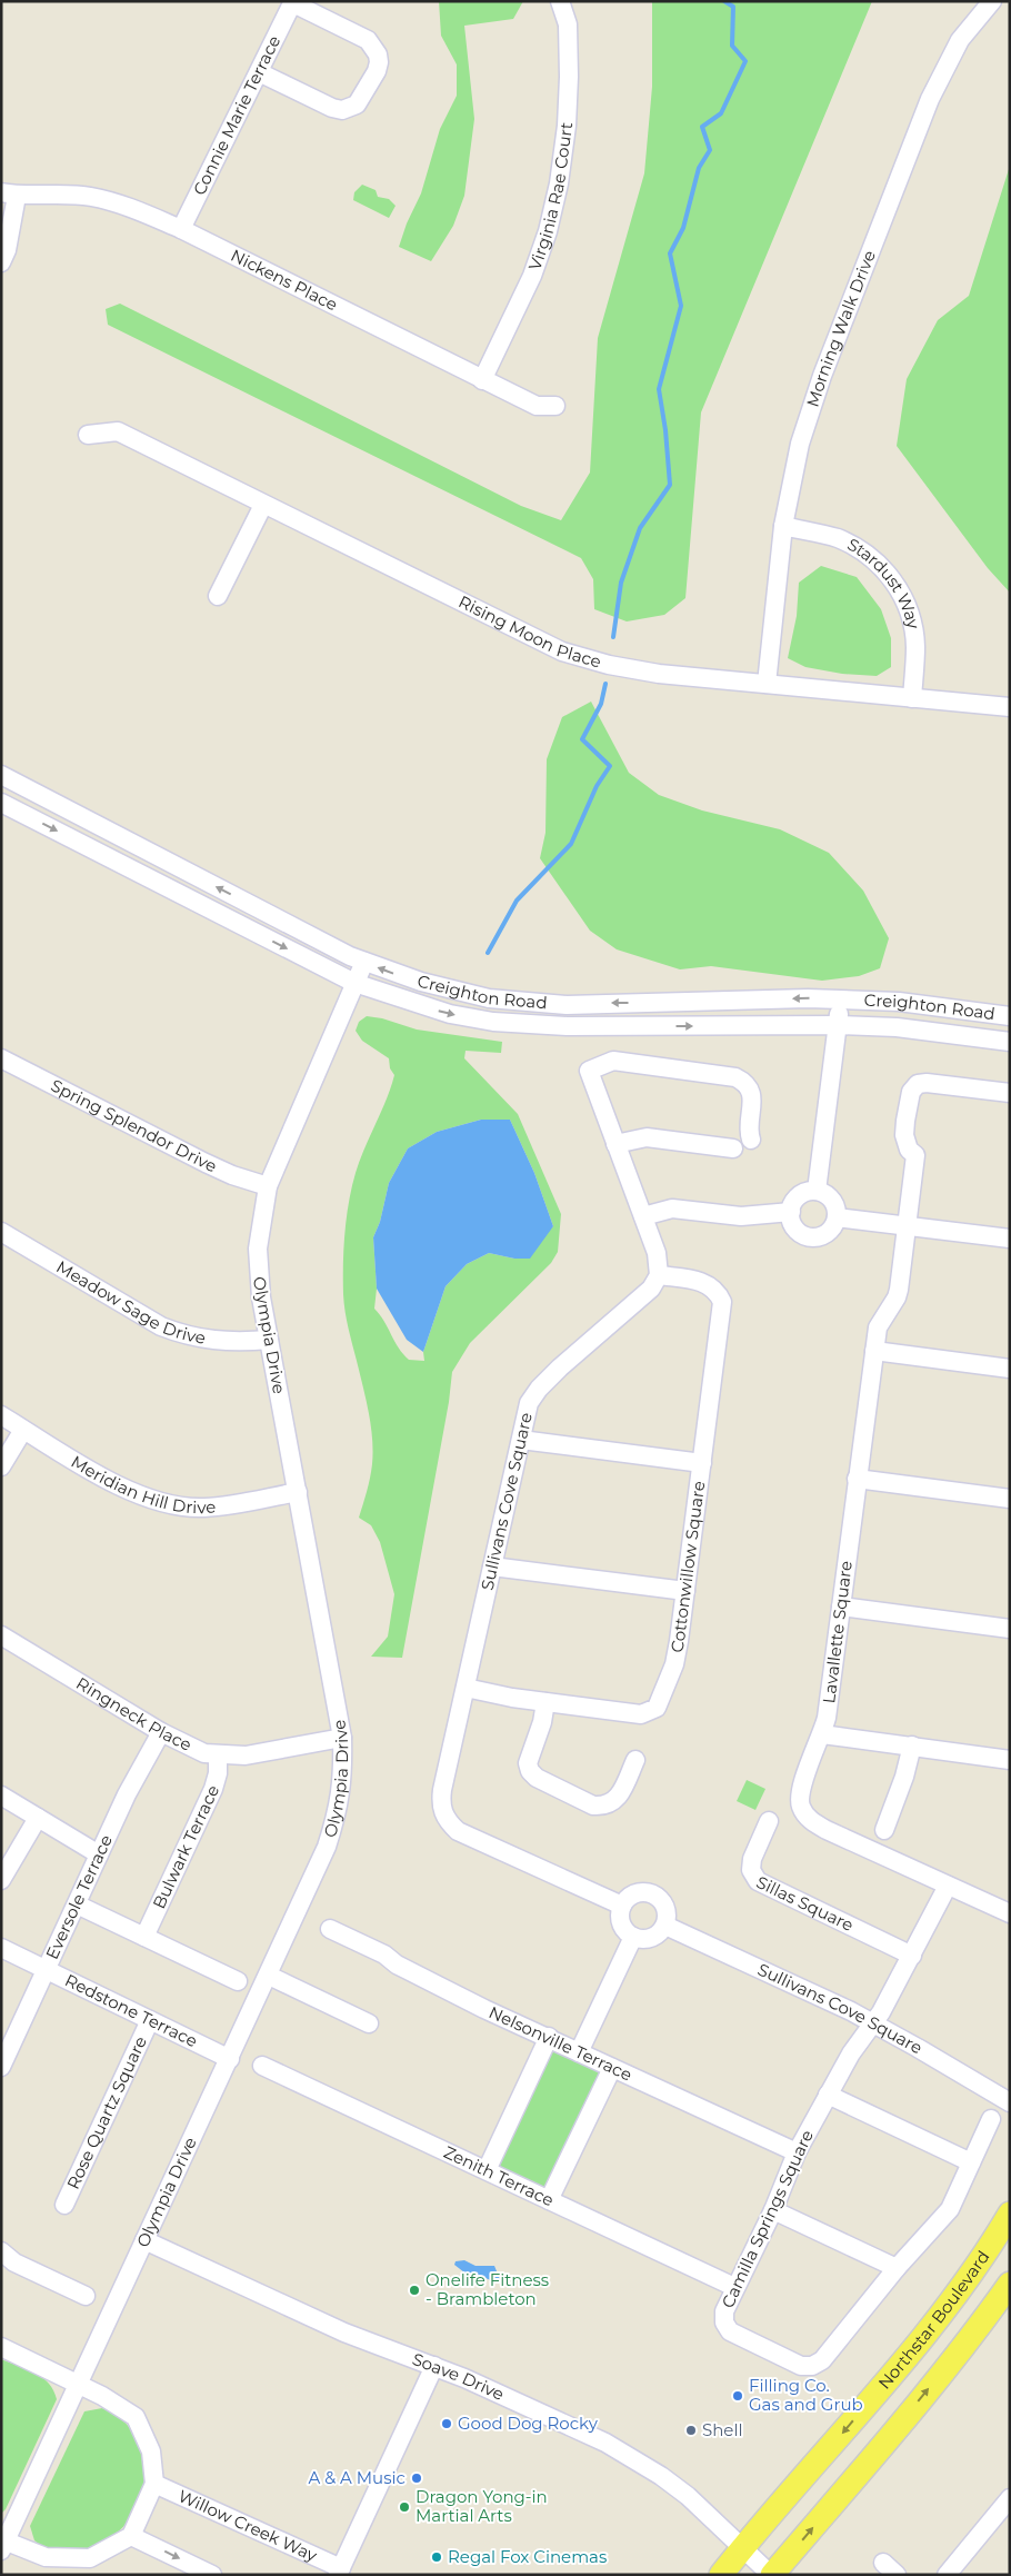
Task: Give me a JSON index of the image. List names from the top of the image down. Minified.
{"streets":{"main road":["Northstar Boulevard"],"street":["Connie Marie Terrace","Virginia Rae Court","Nickens Place","Morning Walk Drive","Stardust Way","Rising Moon Place","Creighton Road","Spring Splendor Drive","Meadow Sage Drive","Olympia Drive","Meridian Hill Drive","Sullivans Cove Square","Cottonwillow Square","Lavallette Square","Ringneck Place","Bulwark Terrace","Eversole Terrace","Sillas Square","Redstone Terrace","Nelsonville Terrace","Rose Quartz Square","Zenith Terrace","Camilla Springs Square","Soave Drive","Willow Creek Way"]},"crossings":[["Connie Marie Terrace","Nickens Place"],["Virginia Rae Court","Nickens Place"],["Morning Walk Drive","Stardust Way"],["Morning Walk Drive","Rising Moon Place"],["Stardust Way","Rising Moon Place"],["Creighton Road","Olympia Drive"],["Spring Splendor Drive","Olympia Drive"],["Meadow Sage Drive","Olympia Drive"],["Olympia Drive","Meridian Hill Drive"],["Olympia Drive","Ringneck Place"],["Olympia Drive","Redstone Terrace"],["Olympia Drive","Soave Drive"],["Sullivans Cove Square","Cottonwillow Square"],["Sullivans Cove Square","Camilla Springs Square"],["Lavallette Square","Camilla Springs Square"],["Ringneck Place","Bulwark Terrace"],["Ringneck Place","Eversole Terrace"],["Eversole Terrace","Redstone Terrace"],["Sillas Square","Camilla Springs Square"],["Redstone Terrace","Rose Quartz Square"],["Nelsonville Terrace","Camilla Springs Square"],["Zenith Terrace","Camilla Springs Square"],["Northstar Boulevard","Soave Drive"]],"places":["Onelife Fitness - Brambleton","Filling Co. Gas and Grub","Good Dog Rocky","Shell","A & A Music","Dragon Yong-in Martial Arts","Regal Fox Cinemas"]}
